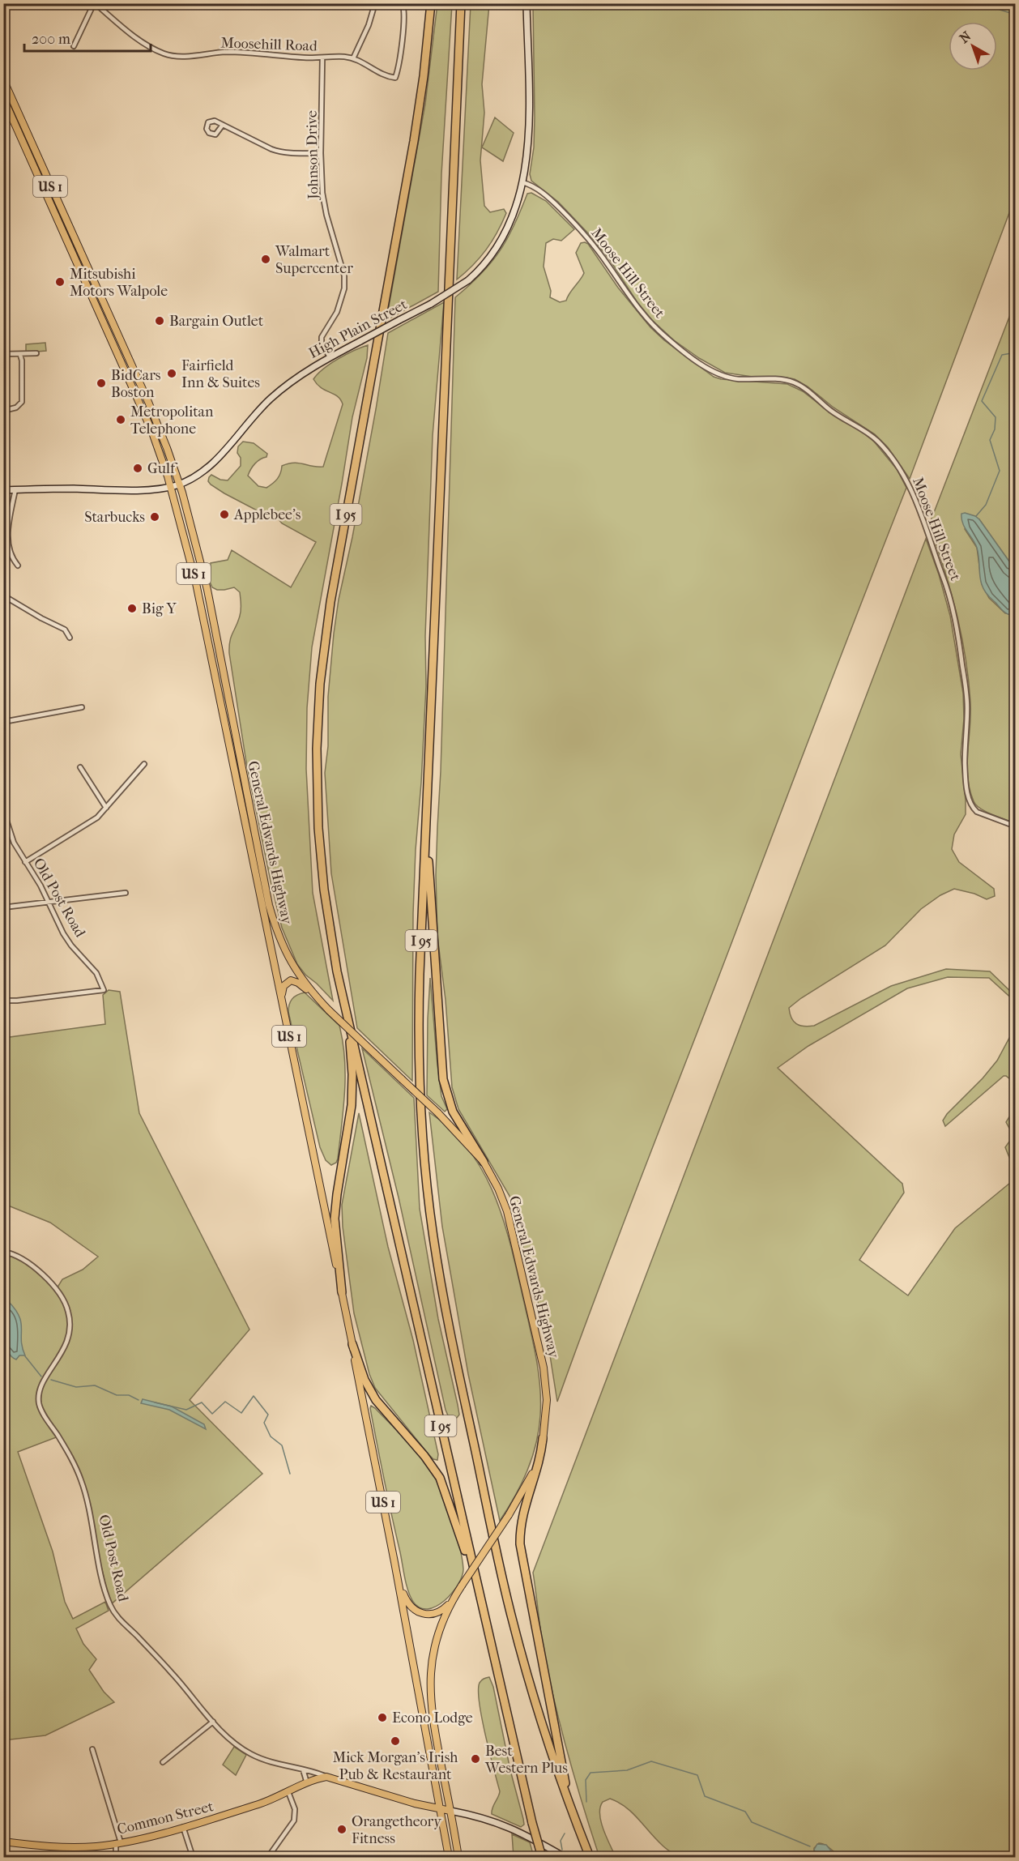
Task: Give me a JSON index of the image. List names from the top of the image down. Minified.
{"streets":{"highway":["I 95"],"main road":["US 1","High Plain Street","General Edwards Highway","Old Post Road","Common Street"],"street":["Moosehill Road","Johnson Drive","Moose Hill Street"]},"crossings":[["Moosehill Road","Johnson Drive"],["Johnson Drive","High Plain Street"],["US 1","High Plain Street"],["US 1","General Edwards Highway"],["Moose Hill Street","High Plain Street"],["High Plain Street","General Edwards Highway"],["General Edwards Highway","Old Post Road"],["Old Post Road","Common Street"]],"places":["Walmart Supercenter","Mitsubishi Motors Walpole","Bargain Outlet","Fairfield Inn & Suites","BidCars Boston","Metropolitan Telephone","Gulf","Applebee's","Starbucks","Big Y","Econo Lodge","Mick Morgan's Irish Pub & Restaurant","Best Western Plus","Orangetheory Fitness"],"scale_bar":"200 m","north":"top left"}
